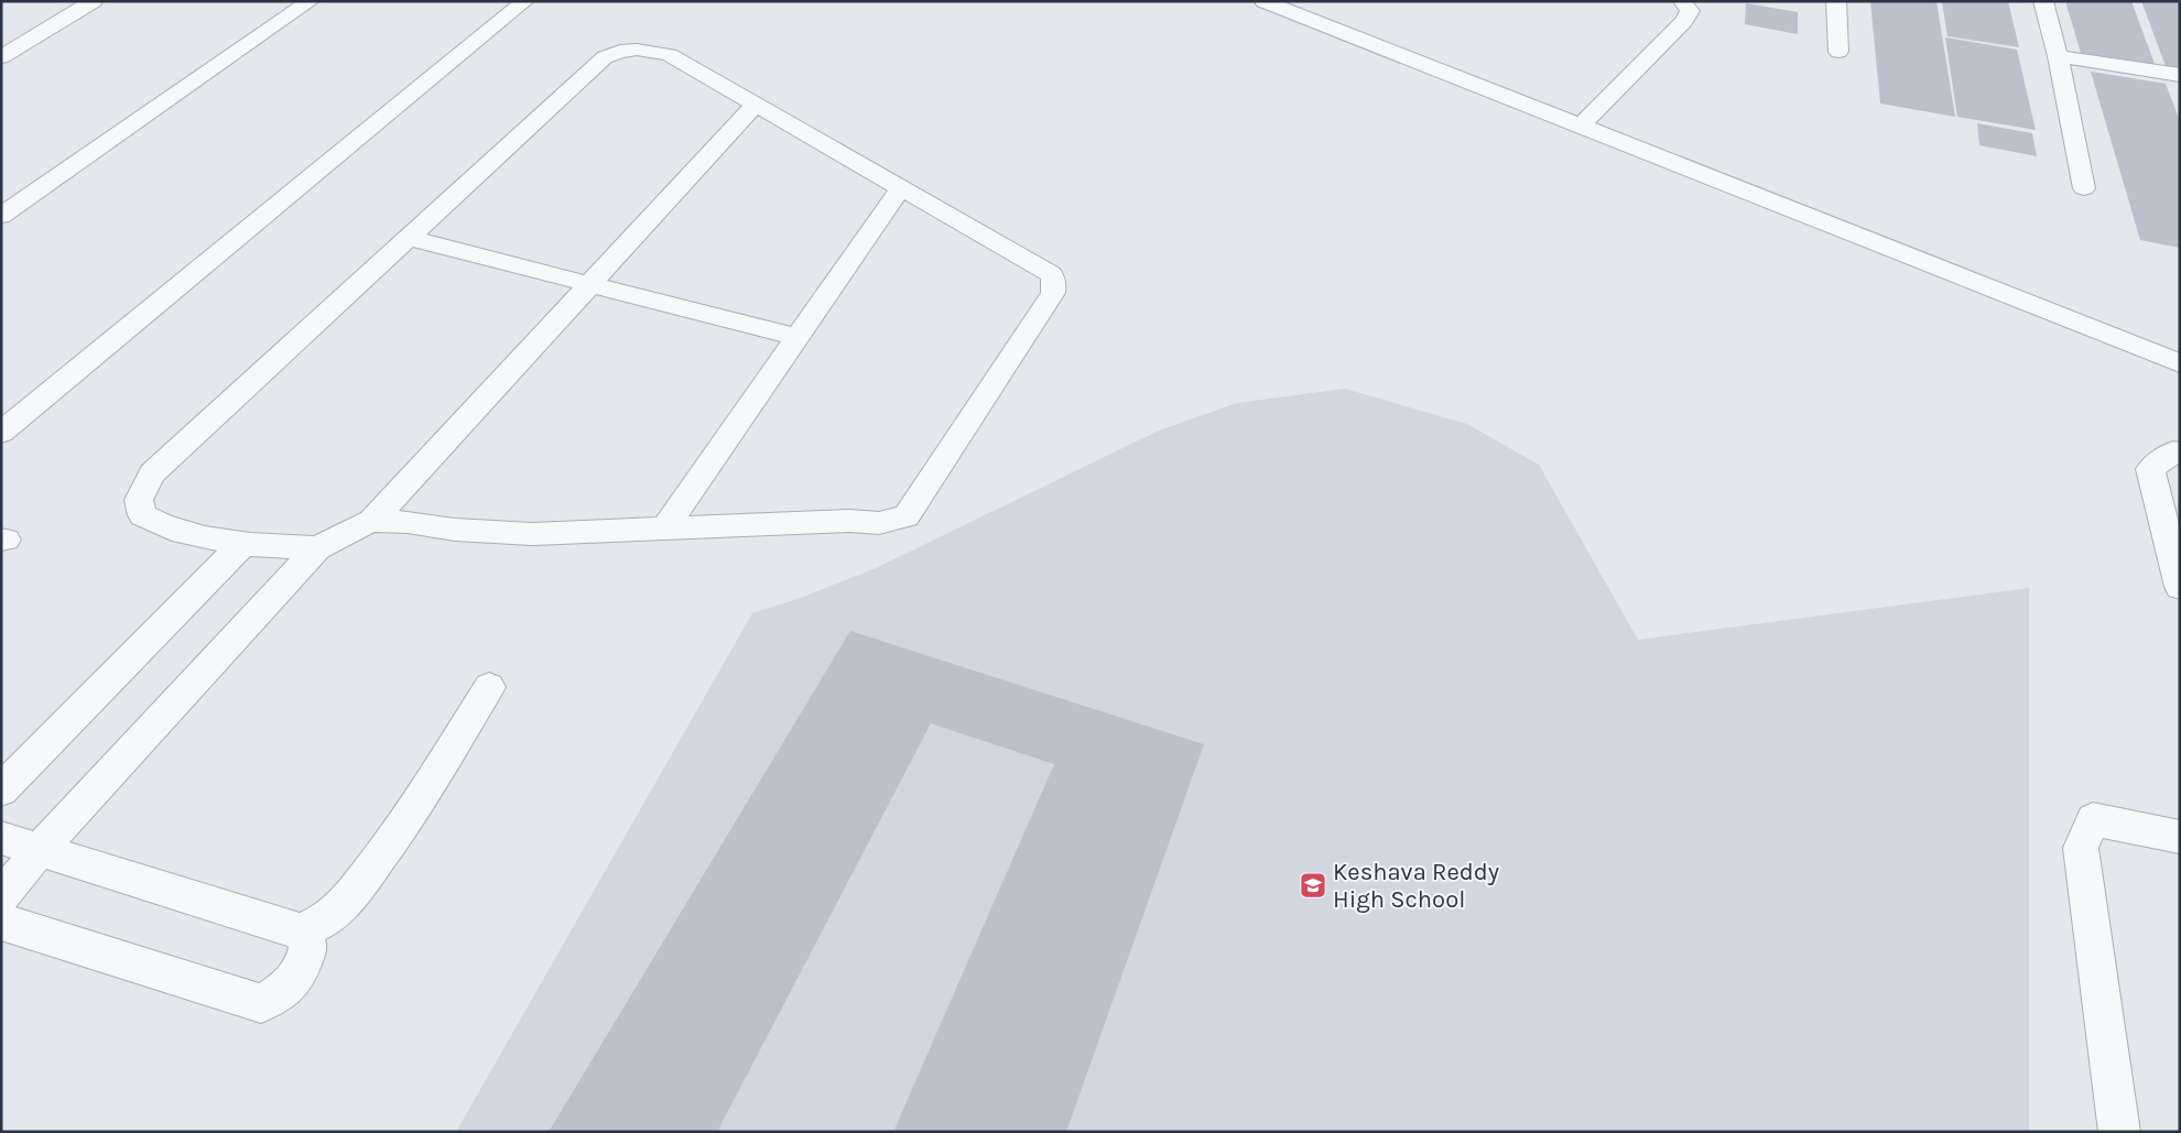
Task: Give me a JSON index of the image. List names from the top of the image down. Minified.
{"places":{"school or university":["Keshava Reddy High School"]}}
